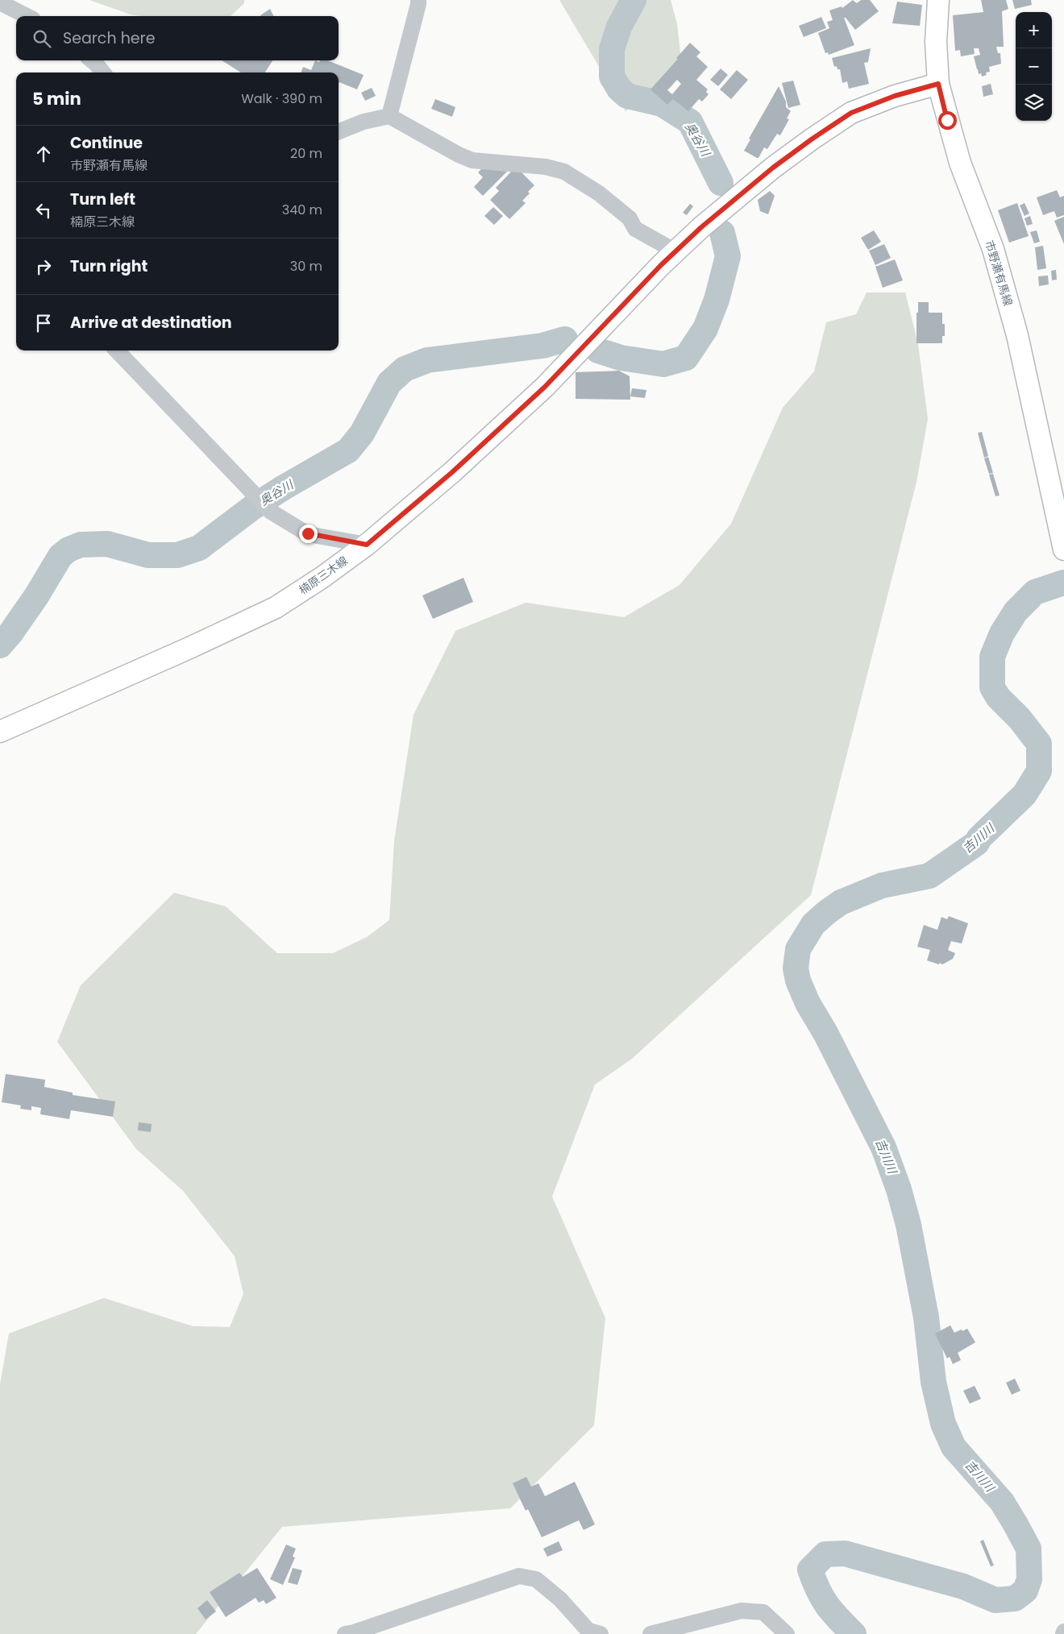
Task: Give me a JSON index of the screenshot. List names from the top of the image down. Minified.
{"streets":{"main road":["市野瀬有馬線","楠原三木線"]},"crossings":[["市野瀬有馬線","楠原三木線"]],"water":["奥谷川","吉川川"],"page":{"map_buttons":["+","−"],"search":"Search here","heading":["5 min","Walk · 390 m"],"list":[["Continue","市野瀬有馬線","20 m"],["Turn left","楠原三木線","340 m"],["Turn right","30 m"],"Arrive at destination"]}}
